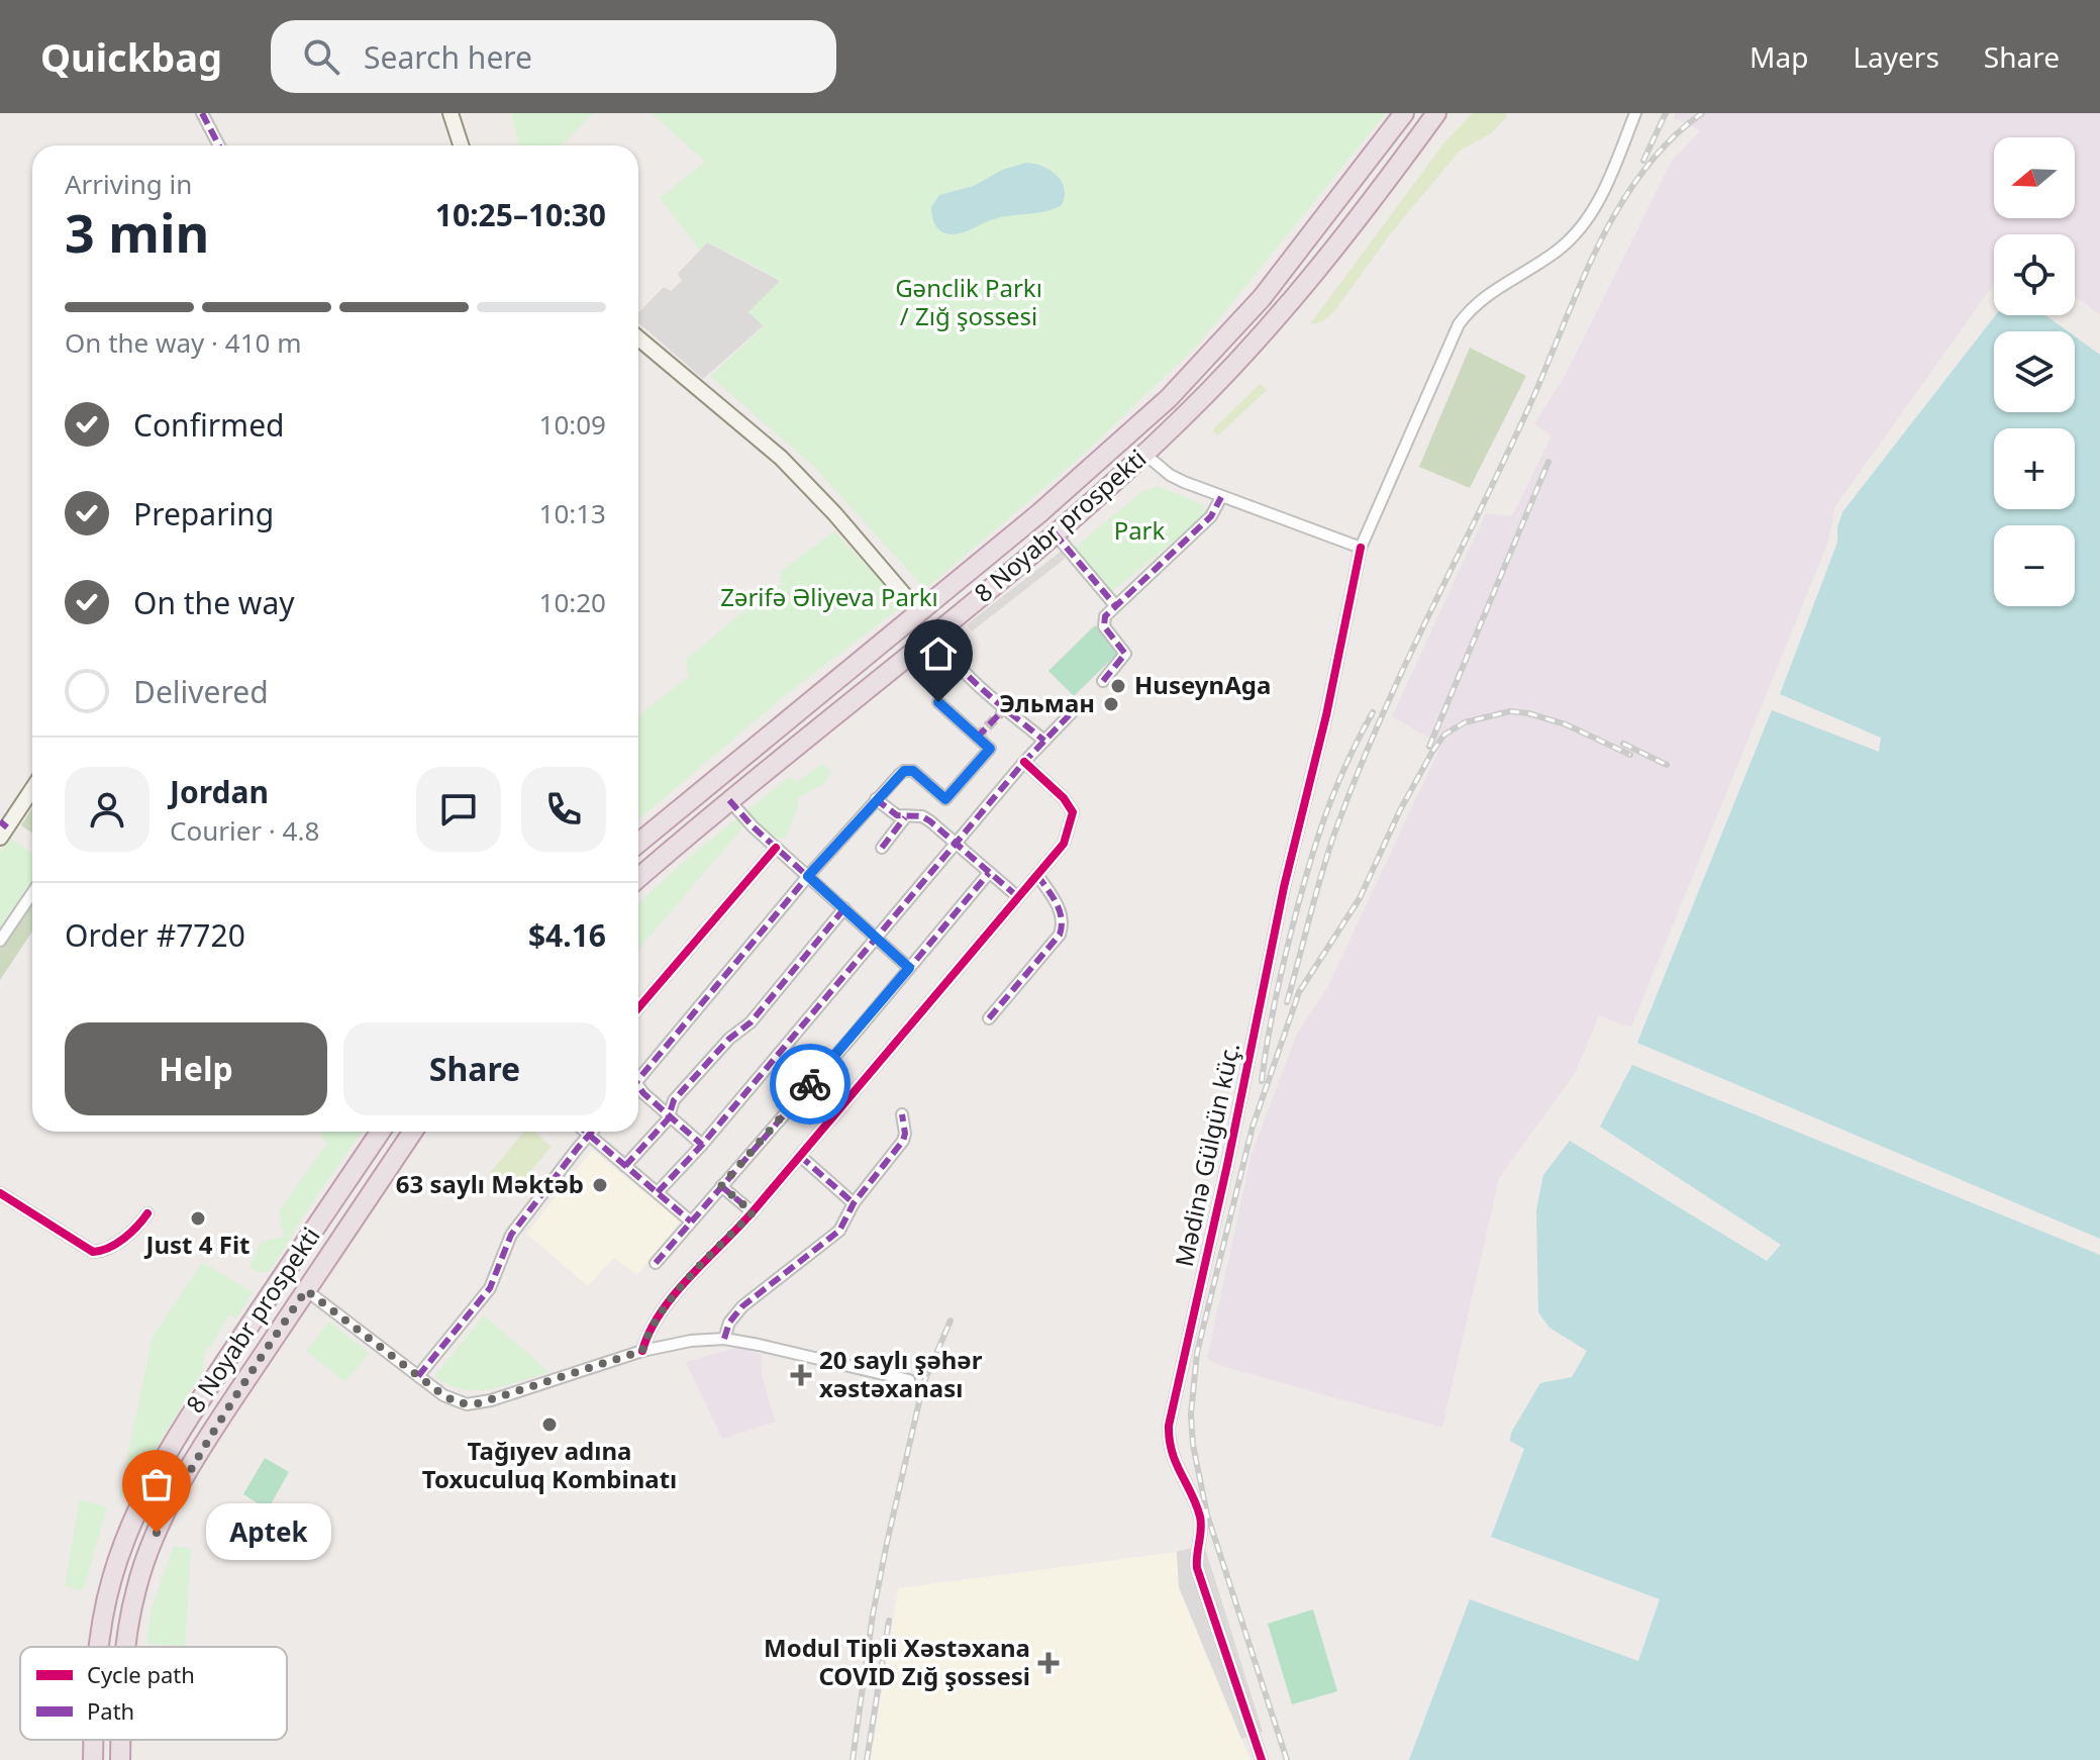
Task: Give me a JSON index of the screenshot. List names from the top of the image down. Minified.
{"streets":{"highway":["8 Noyabr prospekti"],"street":["Mədinə Gülgün küç."]},"parks":["Gənclik Parkı / Zığ şossesi","Park","Zərifə Əliyeva Parkı"],"places":{"other":["HuseynAga","Эльман","63 saylı Məktəb","Just 4 Fit","Tağıyev adına Toxuculuq Kombinatı","Aptek"],"health":["20 saylı şəhər xəstəxanası","Modul Tipli Xəstəxana COVID Zığ şossesi"]},"legend":["Cycle path","Path"],"north":"left","page":{"header":"Quickbag","search":"Search here","nav":["Map","Layers","Share"],"map_buttons":["+","−"],"heading":["3 min","Arriving in","10:25–10:30"],"panel":["Jordan","Courier · 4.8","Order #7720","$4.16"],"bar":"On the way · 410 m","list":[["Confirmed","10:09"],["Preparing","10:13"],["On the way","10:20"],"Delivered"],"buttons":["Help","Share"],"bubble":"Aptek"}}
